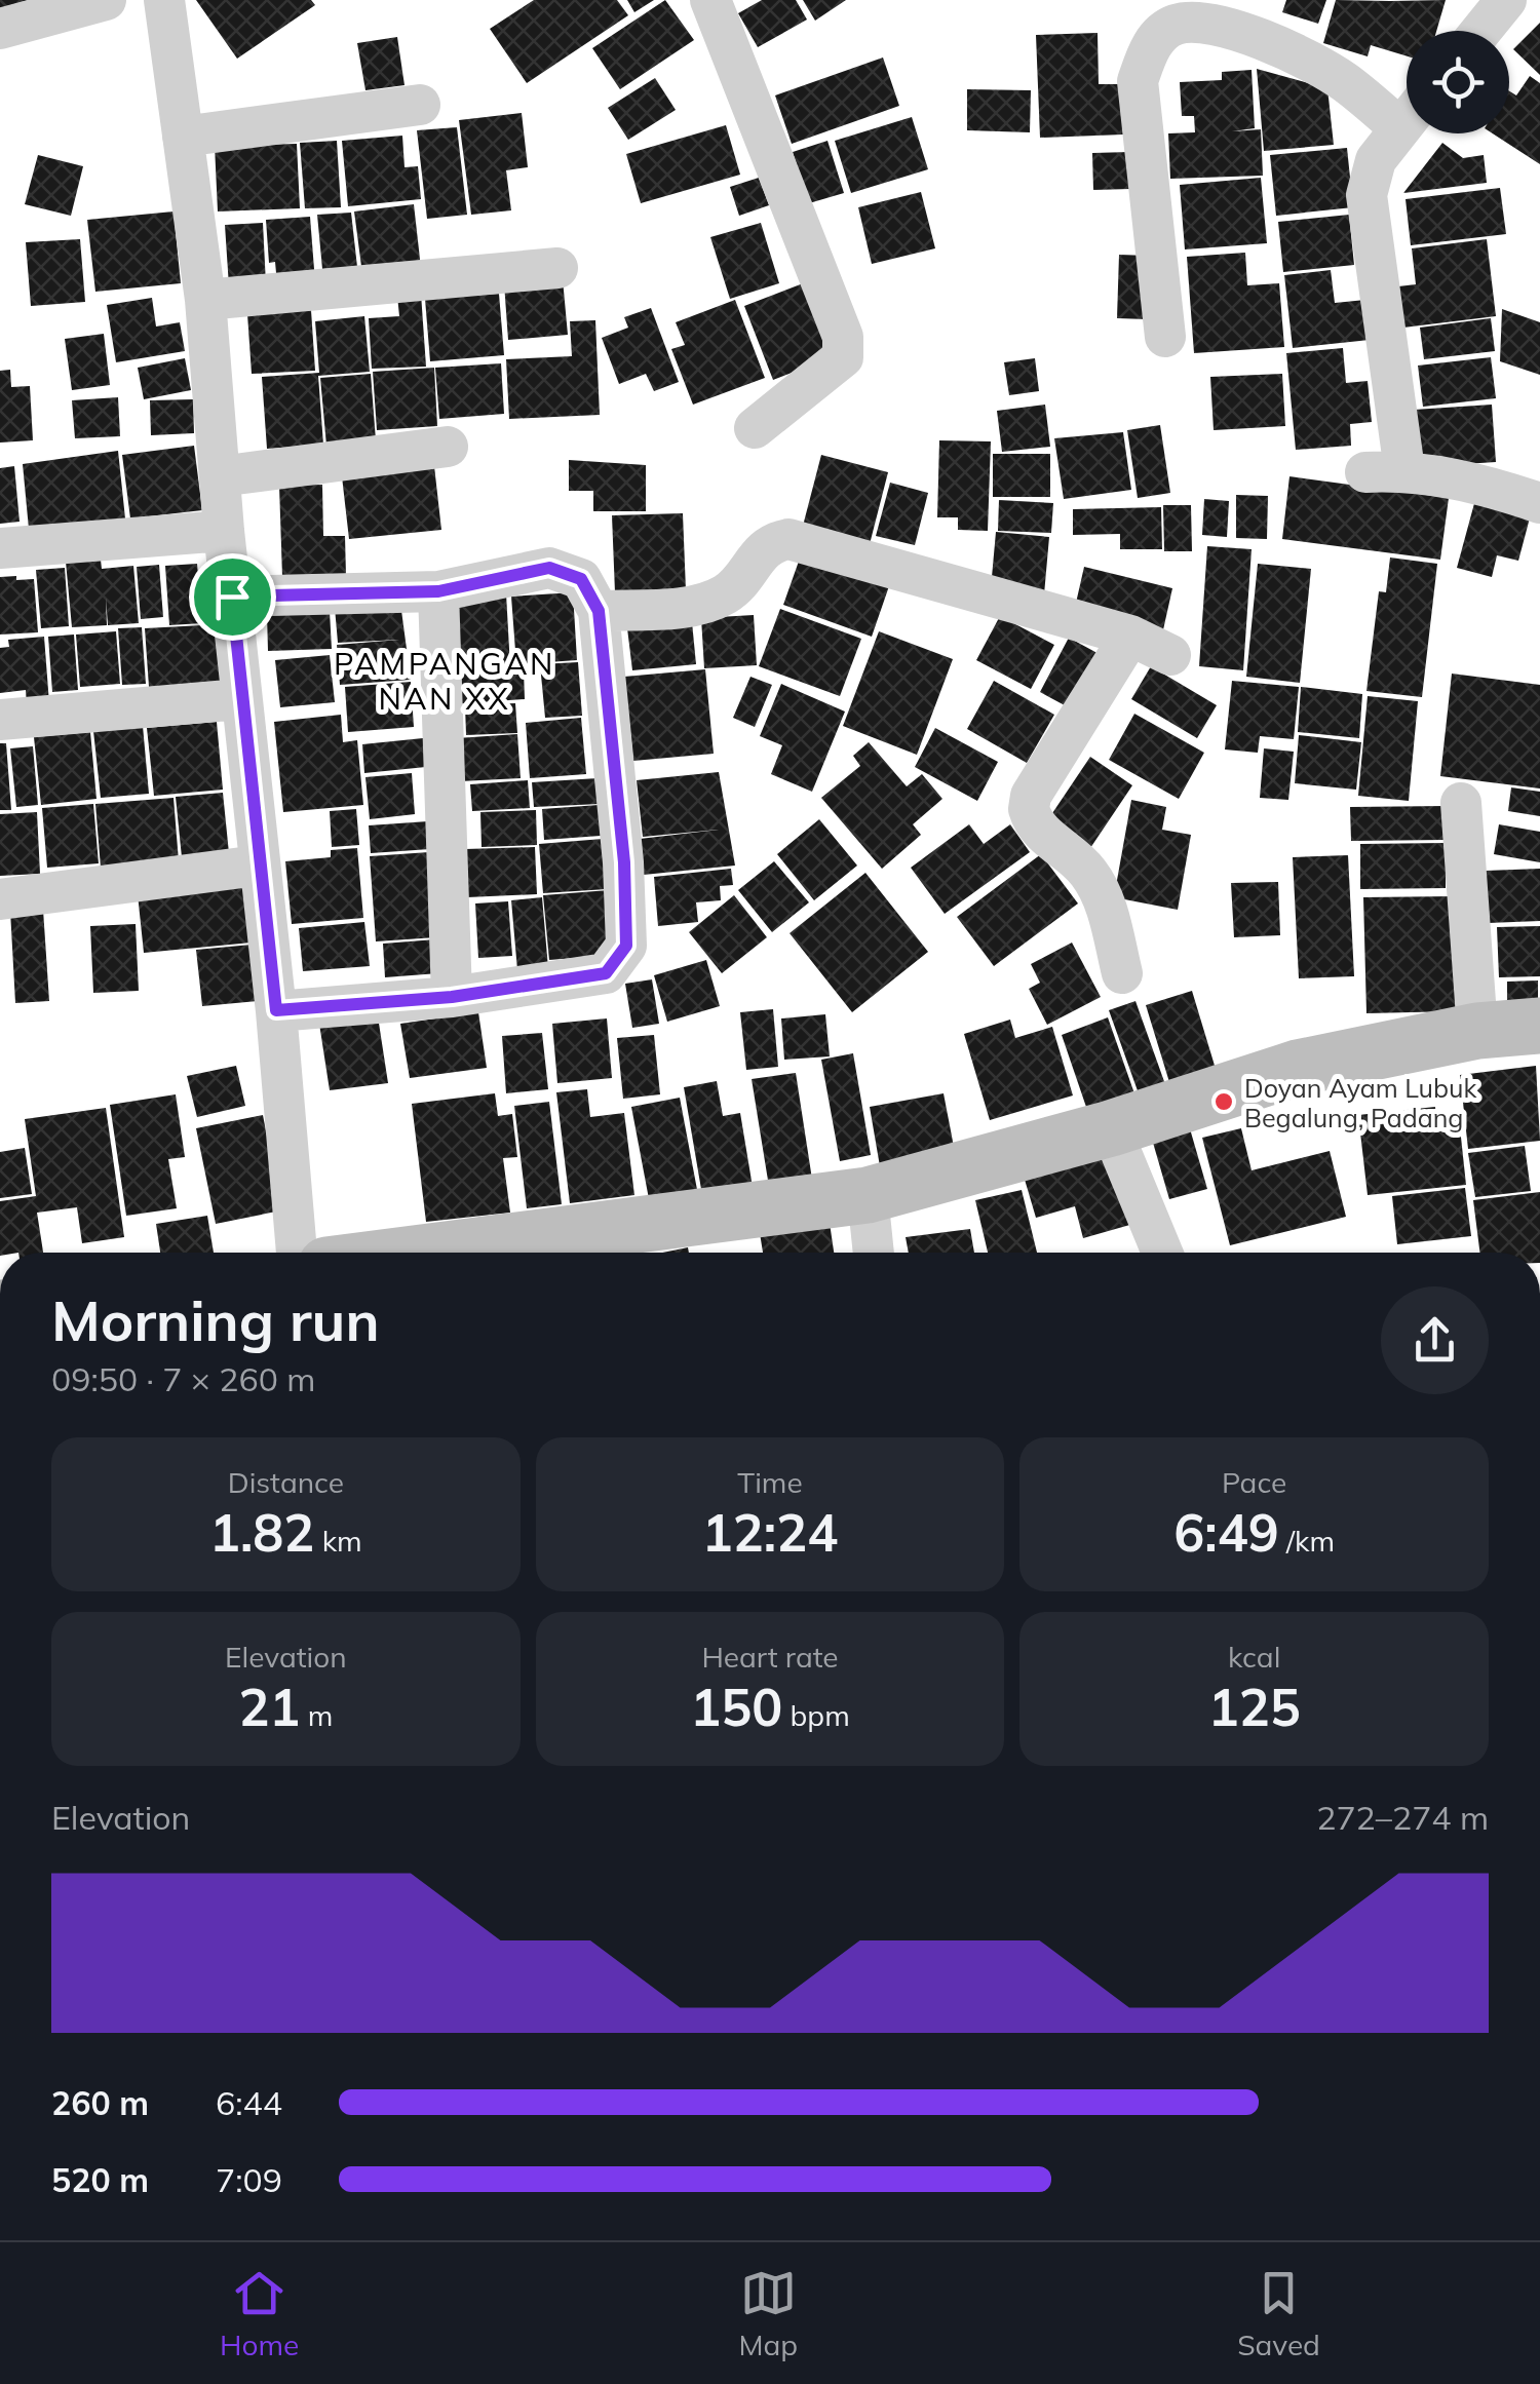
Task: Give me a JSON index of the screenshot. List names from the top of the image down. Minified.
{"districts":["PAMPANGAN NAN XX"],"places":["Doyan Ayam Lubuk Begalung, Padang"],"page":{"heading":["Morning run","09:50 · 7 × 260 m"],"stats":[["Distance","1.82 km"],["Time","12:24"],["Pace","6:49 /km"],["Elevation","21 m"],["Heart rate","150 bpm"],["kcal","125"]],"chart":["Elevation","272–274 m"],"list":[{"name":"260 m","note":"6:44"},{"name":"520 m","note":"7:09"}],"tabs":["Home","Map","Saved"]}}
